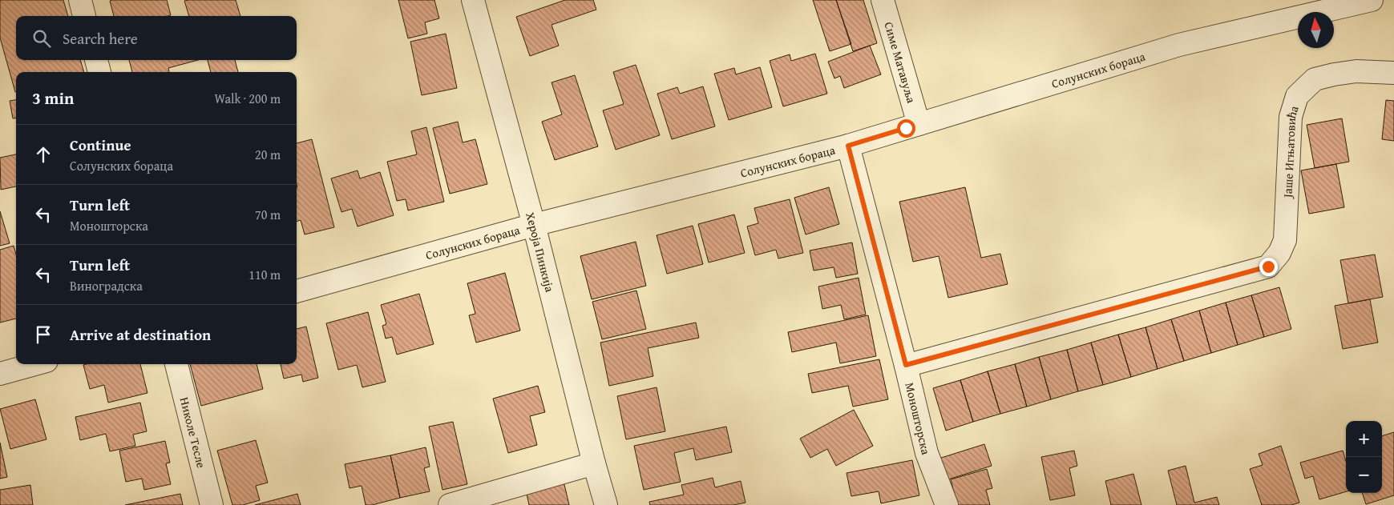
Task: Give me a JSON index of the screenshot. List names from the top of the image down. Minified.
{"streets":{"street":["Симе Матавуља","Солунских бораца","Јаше Игњатовића","Хероја Пинкија","Моношторска","Николе Тесле"]},"crossings":[["Симе Матавуља","Солунских бораца"],["Солунских бораца","Хероја Пинкија"],["Солунских бораца","Моношторска"],["Јаше Игњатовића","Моношторска"]],"north":"top","page":{"search":"Search here","heading":["3 min","Walk · 200 m"],"list":[["Continue","Солунских бораца","20 m"],["Turn left","Моношторска","70 m"],["Turn left","Виноградска","110 m"],"Arrive at destination"],"map_buttons":["+","−"]}}
